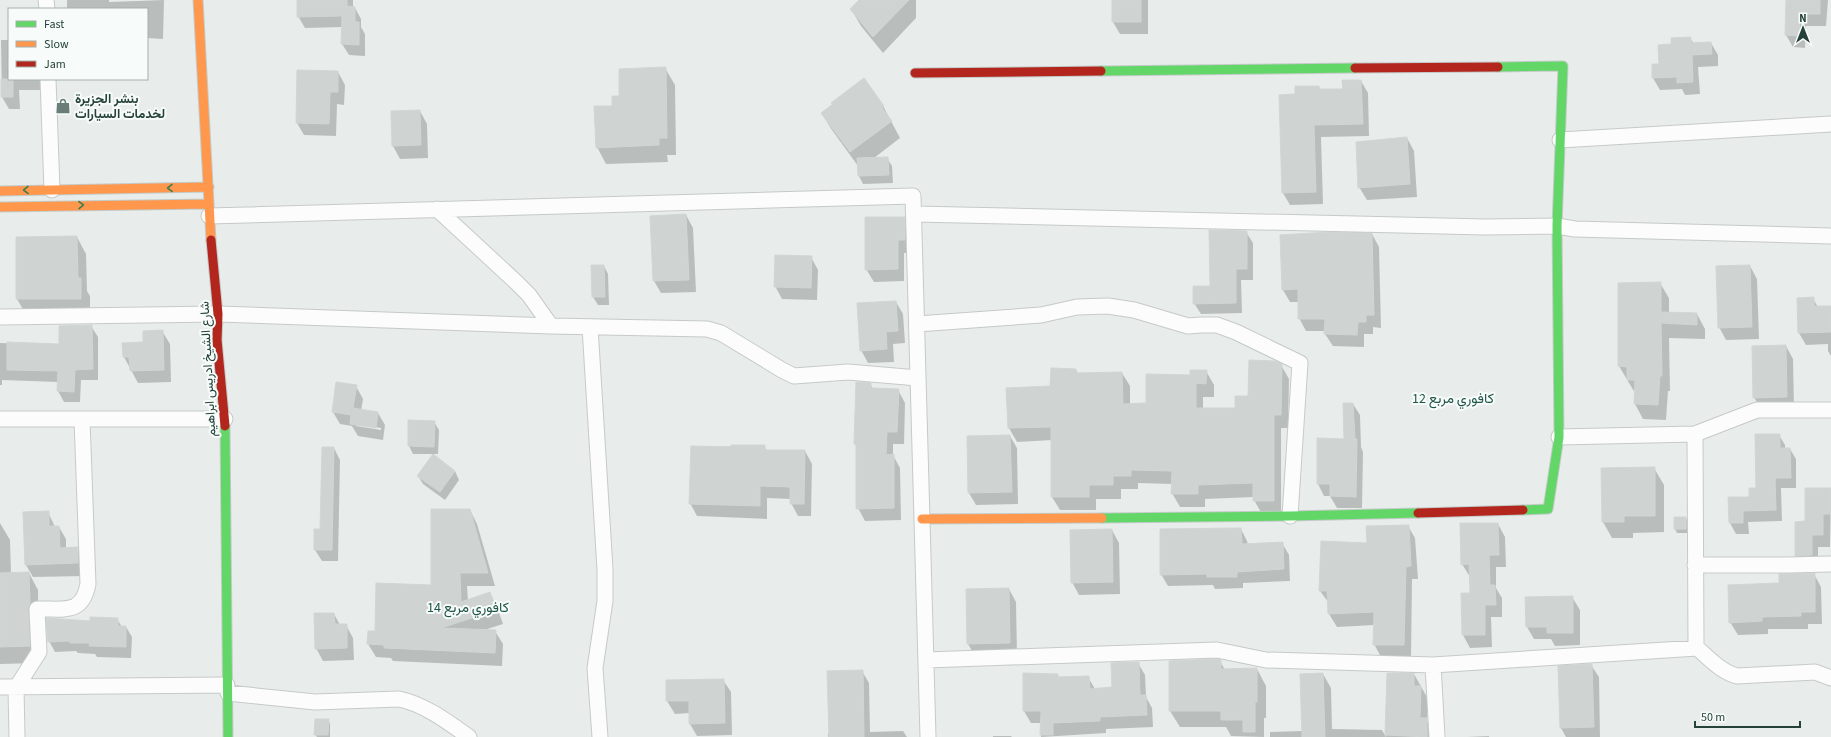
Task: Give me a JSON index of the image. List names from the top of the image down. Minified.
{"streets":{"street":["شارع الشيخ ادريس ابراهيم"]},"districts":["كافوري مربع 12","كافوري مربع 14"],"places":{"shop":["بنشر الجزيرة لخدمات السيارات"]},"legend":["Fast","Slow","Jam"],"scale_bar":"50 m","north":"top"}
